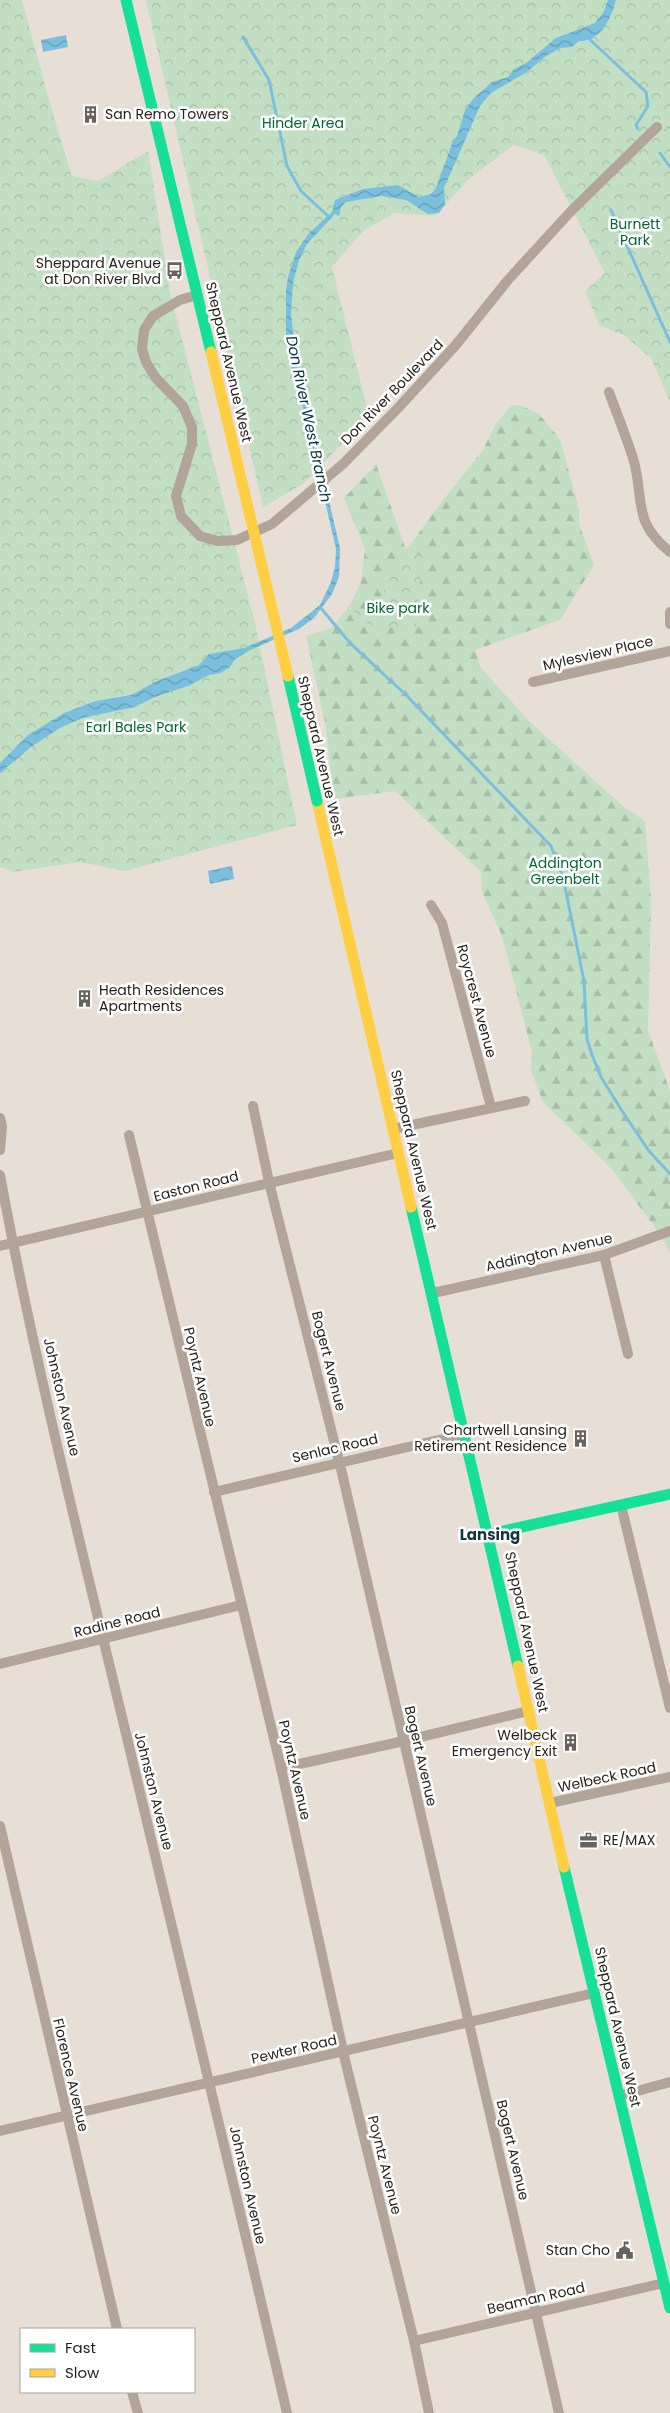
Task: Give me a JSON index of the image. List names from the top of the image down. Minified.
{"streets":{"main road":["Sheppard Avenue West"],"street":["Don River Boulevard","Mylesview Place","Roycrest Avenue","Easton Road","Addington Avenue","Bogert Avenue","Poyntz Avenue","Johnston Avenue","Senlac Road","Radine Road","Welbeck Road","Pewter Road","Florence Avenue","Beaman Road"]},"crossings":[["Sheppard Avenue West","Don River Boulevard"],["Sheppard Avenue West","Easton Road"],["Sheppard Avenue West","Addington Avenue"],["Sheppard Avenue West","Senlac Road"],["Sheppard Avenue West","Welbeck Road"],["Sheppard Avenue West","Pewter Road"],["Sheppard Avenue West","Beaman Road"],["Easton Road","Bogert Avenue"],["Easton Road","Poyntz Avenue"],["Easton Road","Johnston Avenue"],["Bogert Avenue","Senlac Road"],["Bogert Avenue","Pewter Road"],["Bogert Avenue","Beaman Road"],["Poyntz Avenue","Senlac Road"],["Poyntz Avenue","Radine Road"],["Poyntz Avenue","Pewter Road"],["Poyntz Avenue","Beaman Road"],["Johnston Avenue","Radine Road"],["Johnston Avenue","Pewter Road"],["Pewter Road","Florence Avenue"]],"districts":["Lansing"],"water":["Don River West Branch"],"parks":["Hinder Area","Burnett Park","Bike park","Earl Bales Park","Addington Greenbelt"],"places":{"building":["San Remo Towers","Heath Residences Apartments","Chartwell Lansing Retirement Residence","Welbeck Emergency Exit"],"bus stop":["Sheppard Avenue at Don River Blvd"],"office":["RE/MAX"],"public building":["Stan Cho"]},"legend":["Fast","Slow"]}
